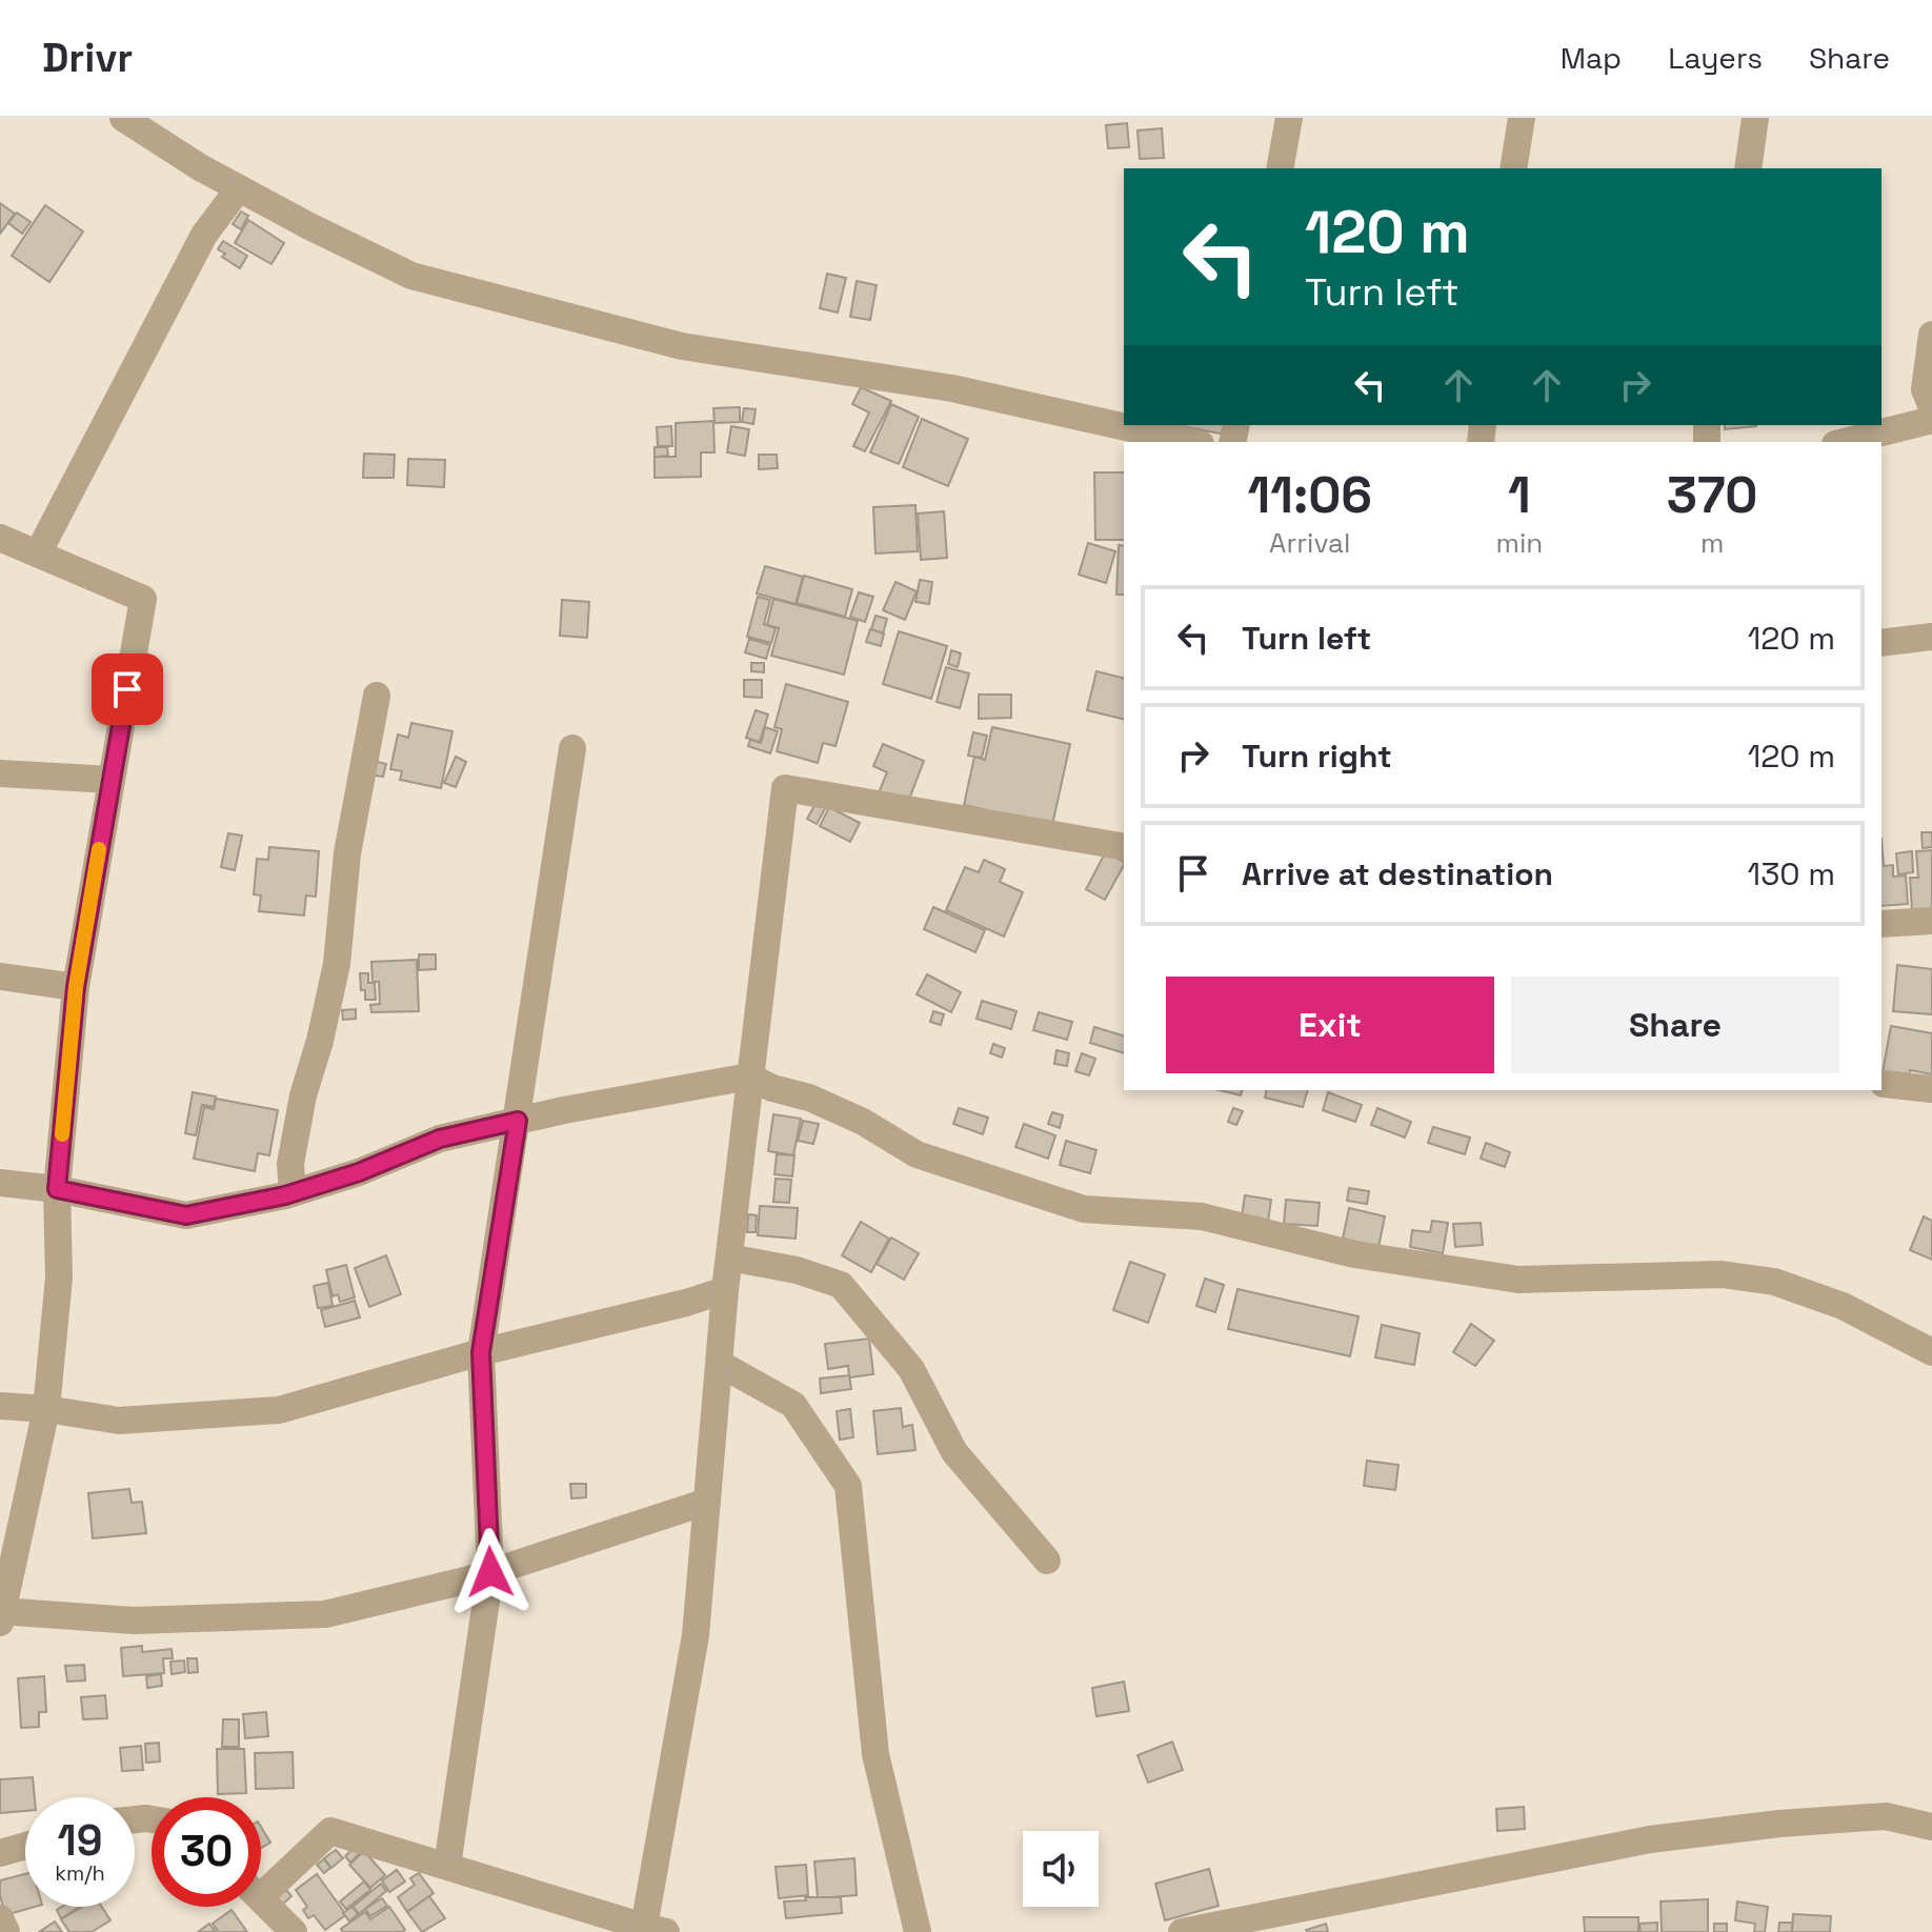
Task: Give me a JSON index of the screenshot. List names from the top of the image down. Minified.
{"page":{"header":"Drivr","nav":["Map","Layers","Share"],"turn":["120 m","Turn left"],"eta":["11:06","Arrival","1","min","370","m"],"list":[{"name":"Turn left","value":"120 m"},{"name":"Turn right","value":"120 m"},{"name":"Arrive at destination","value":"130 m"}],"buttons":["Exit","Share"],"speed":"19 km/h","limit":"30"}}
